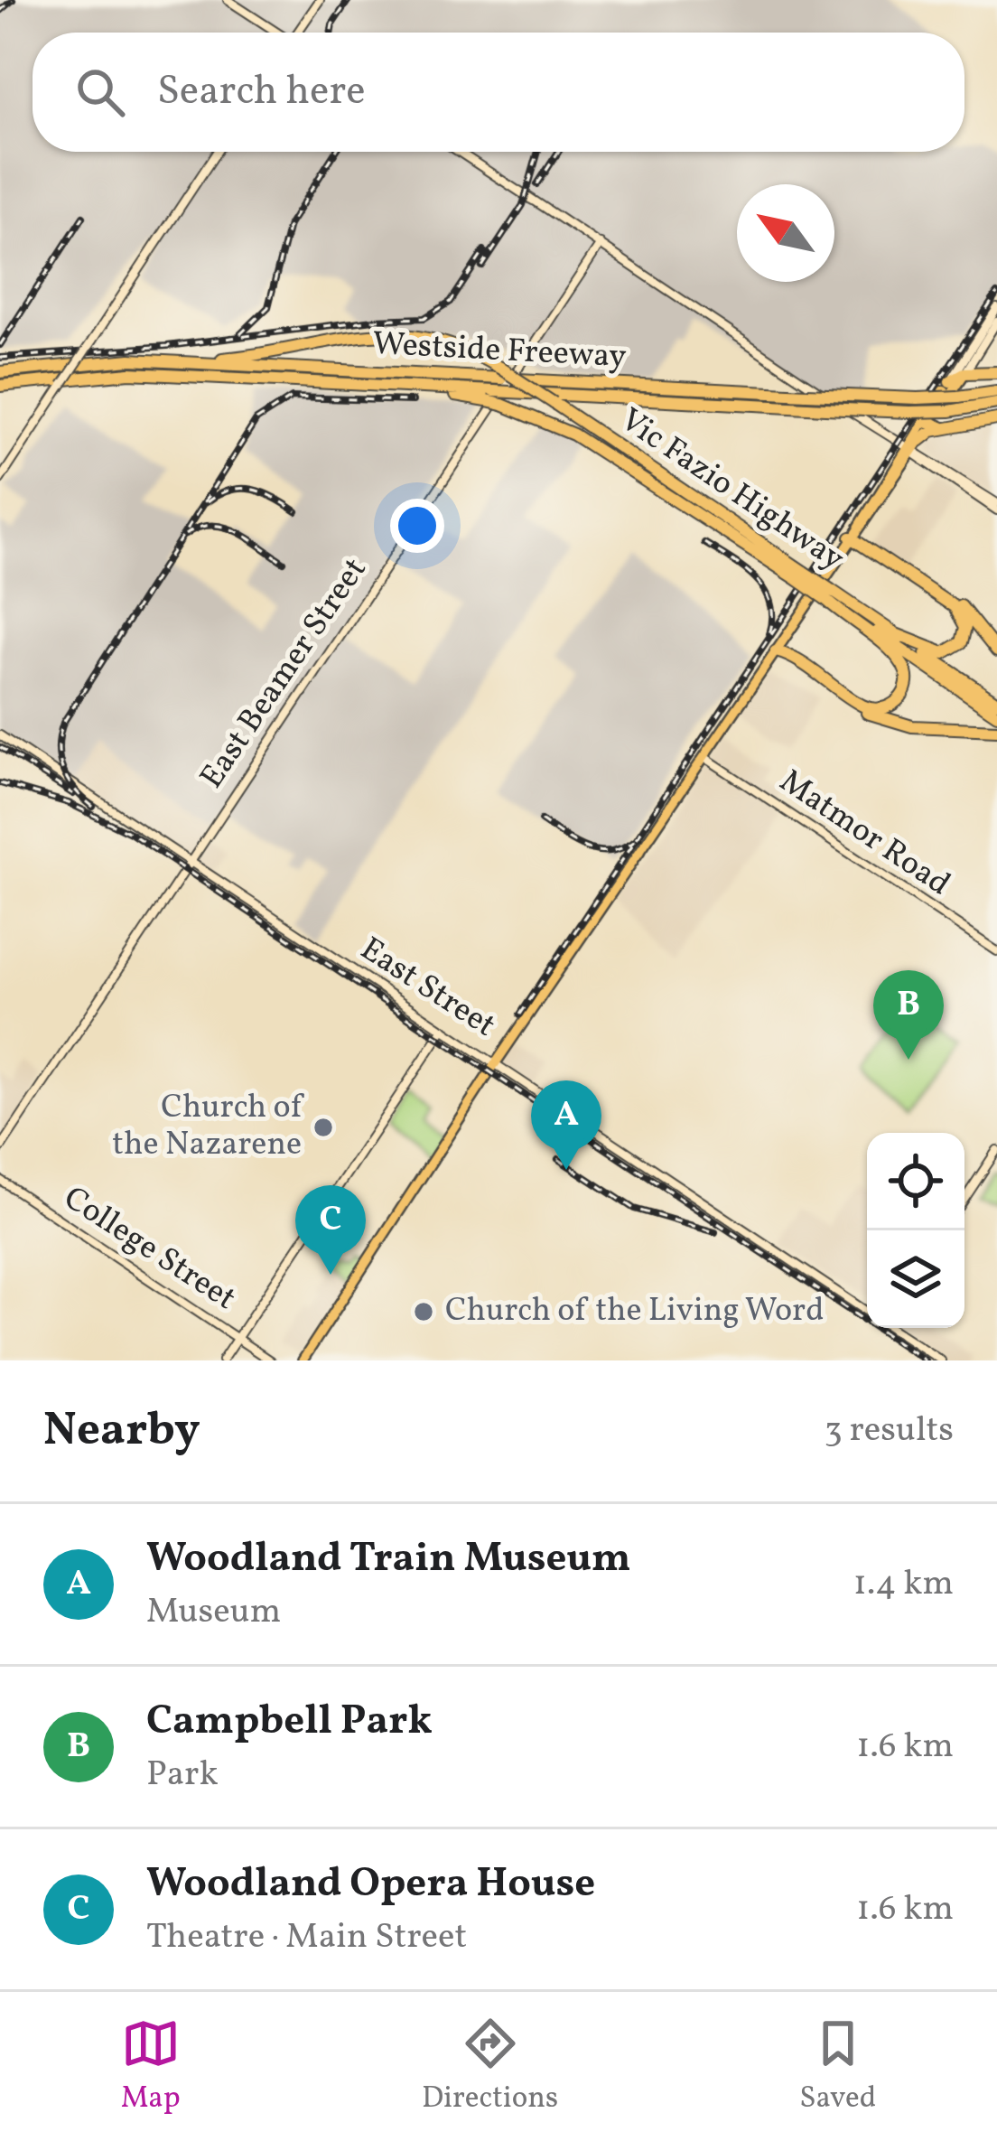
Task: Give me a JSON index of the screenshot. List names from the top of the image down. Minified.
{"streets":{"highway":["Westside Freeway","Vic Fazio Highway"],"street":["East Beamer Street","Matmor Road","East Street","College Street"]},"crossings":[["Westside Freeway","Vic Fazio Highway"],["East Beamer Street","East Street"]],"places":["Church of the Nazarene","Church of the Living Word"],"north":"top left","page":{"search":"Search here","pins":["B","A","C"],"heading":["Nearby","3 results"],"list":[{"mark":"A","name":"Woodland Train Museum","note":"Museum","value":"1.4 km"},{"mark":"B","name":"Campbell Park","note":"Park","value":"1.6 km"},{"mark":"C","name":"Woodland Opera House","note":"Theatre · Main Street","value":"1.6 km"}],"nav":["Map","Directions","Saved"]}}
